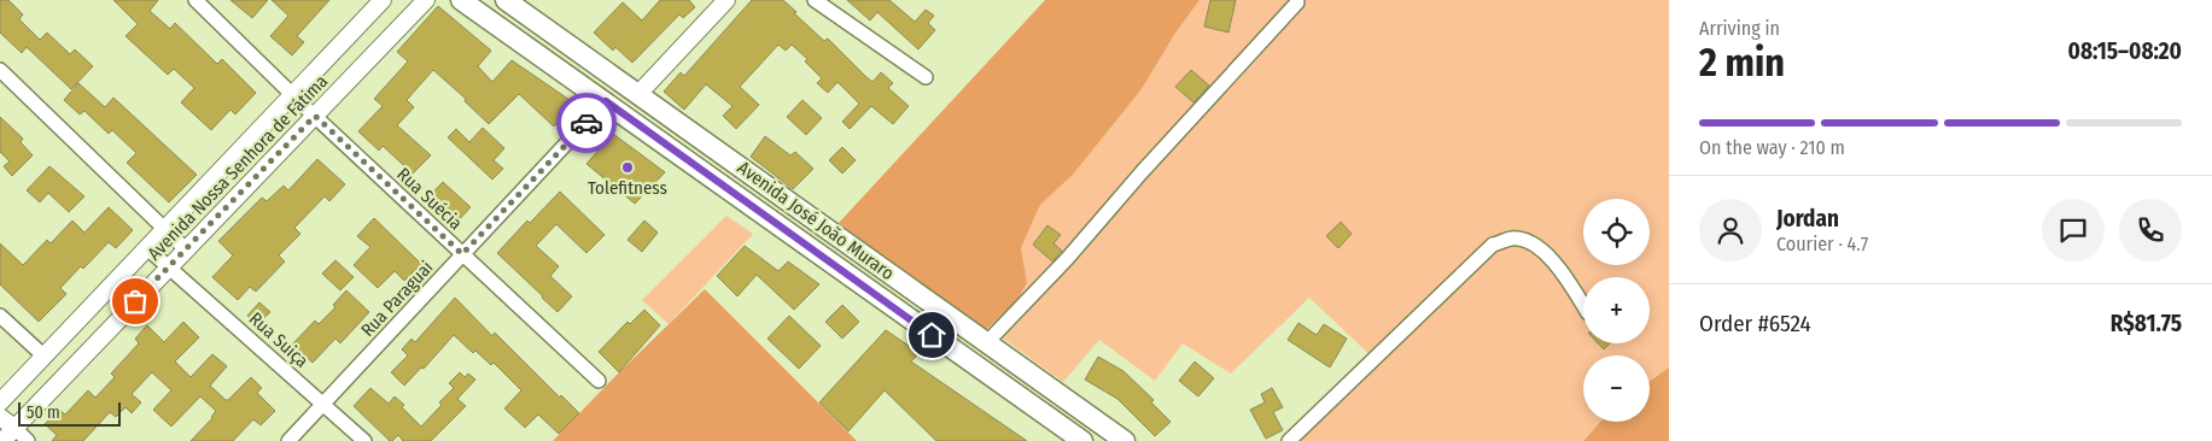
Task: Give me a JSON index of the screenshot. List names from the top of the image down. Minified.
{"streets":{"main road":["Avenida José João Muraro"],"street":["Avenida Nossa Senhora de Fátima","Rua Suécia","Rua Paraguai","Rua Suiça"]},"crossings":[["Avenida Nossa Senhora de Fátima","Rua Suécia"],["Avenida Nossa Senhora de Fátima","Rua Suiça"],["Rua Suécia","Rua Paraguai"],["Avenida José João Muraro","Rua Paraguai"],["Rua Paraguai","Rua Suiça"]],"places":["Tolefitness"],"scale_bar":"50 m","page":{"heading":["2 min","Arriving in","08:15–08:20"],"panel":["Jordan","Courier · 4.7","Order #6524","R$81.75"],"bar":"On the way · 210 m","map_buttons":["+","−"],"scale":"50 m"}}
